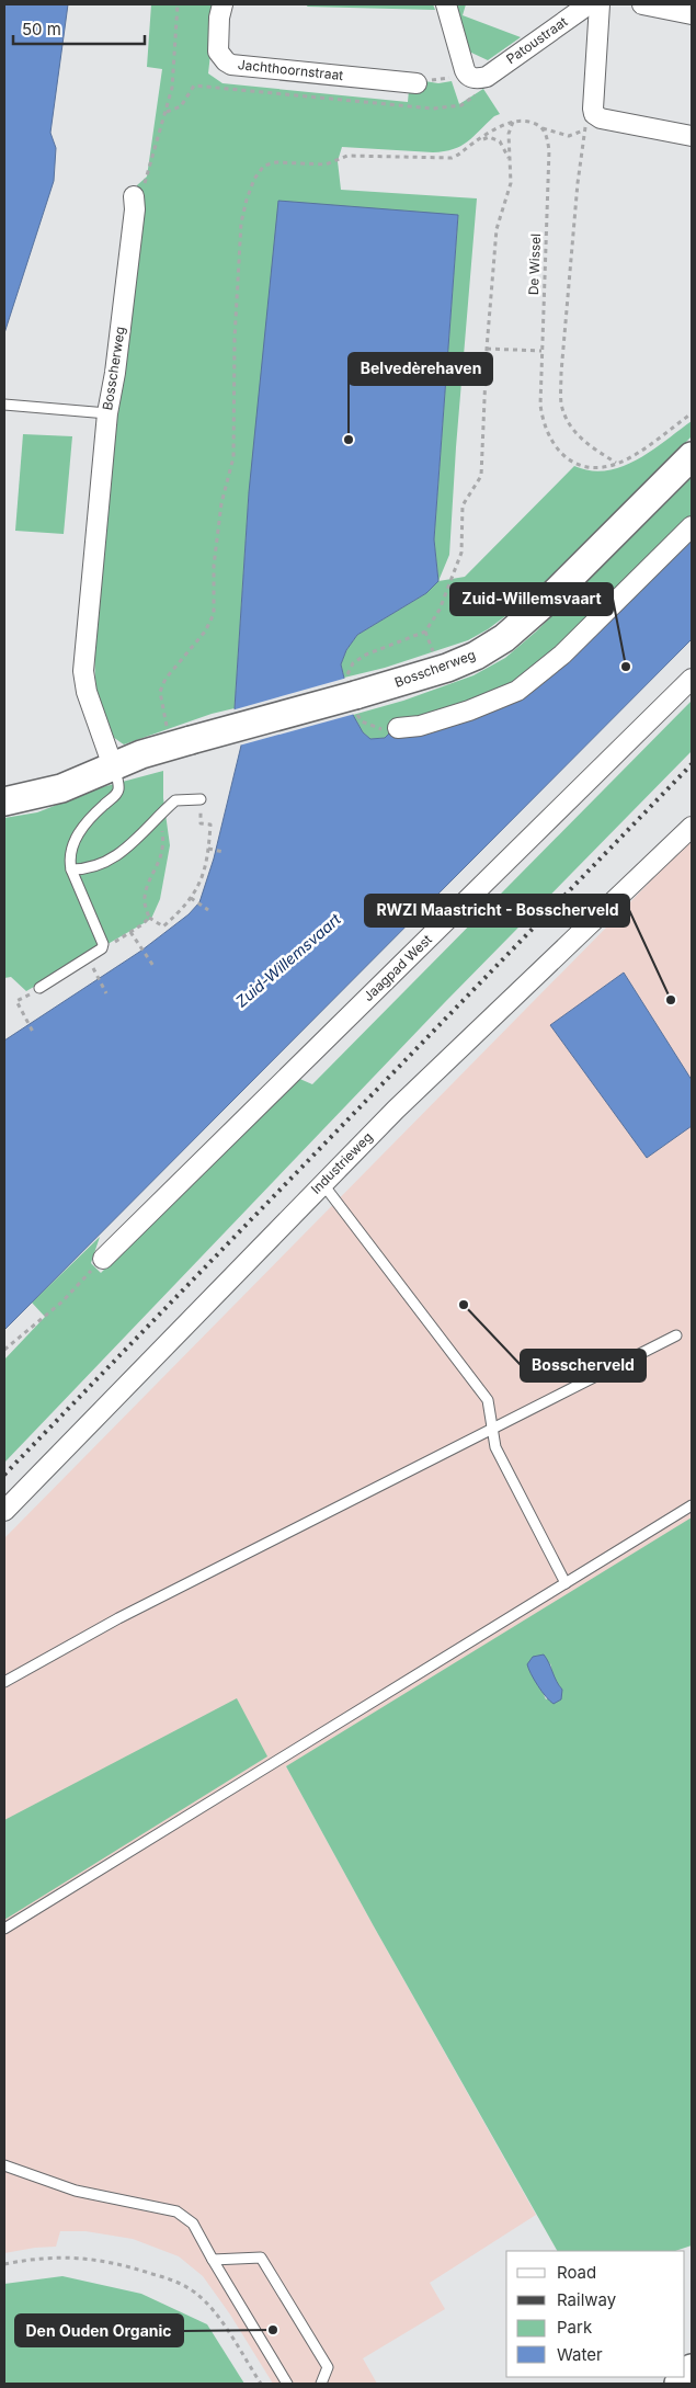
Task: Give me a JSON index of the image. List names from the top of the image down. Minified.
{"streets":{"street":["Patoustraat","Jachthoornstraat","Bosscherweg","Jaagpad West","Industrieweg"],"path":["De Wissel"]},"water":["Zuid-Willemsvaart"],"places":["Belvedèrehaven","Zuid-Willemsvaart","RWZI Maastricht - Bosscherveld","Bosscherveld","Den Ouden Organic"],"legend":["Road","Railway","Park","Water"],"scale_bar":"50 m"}
